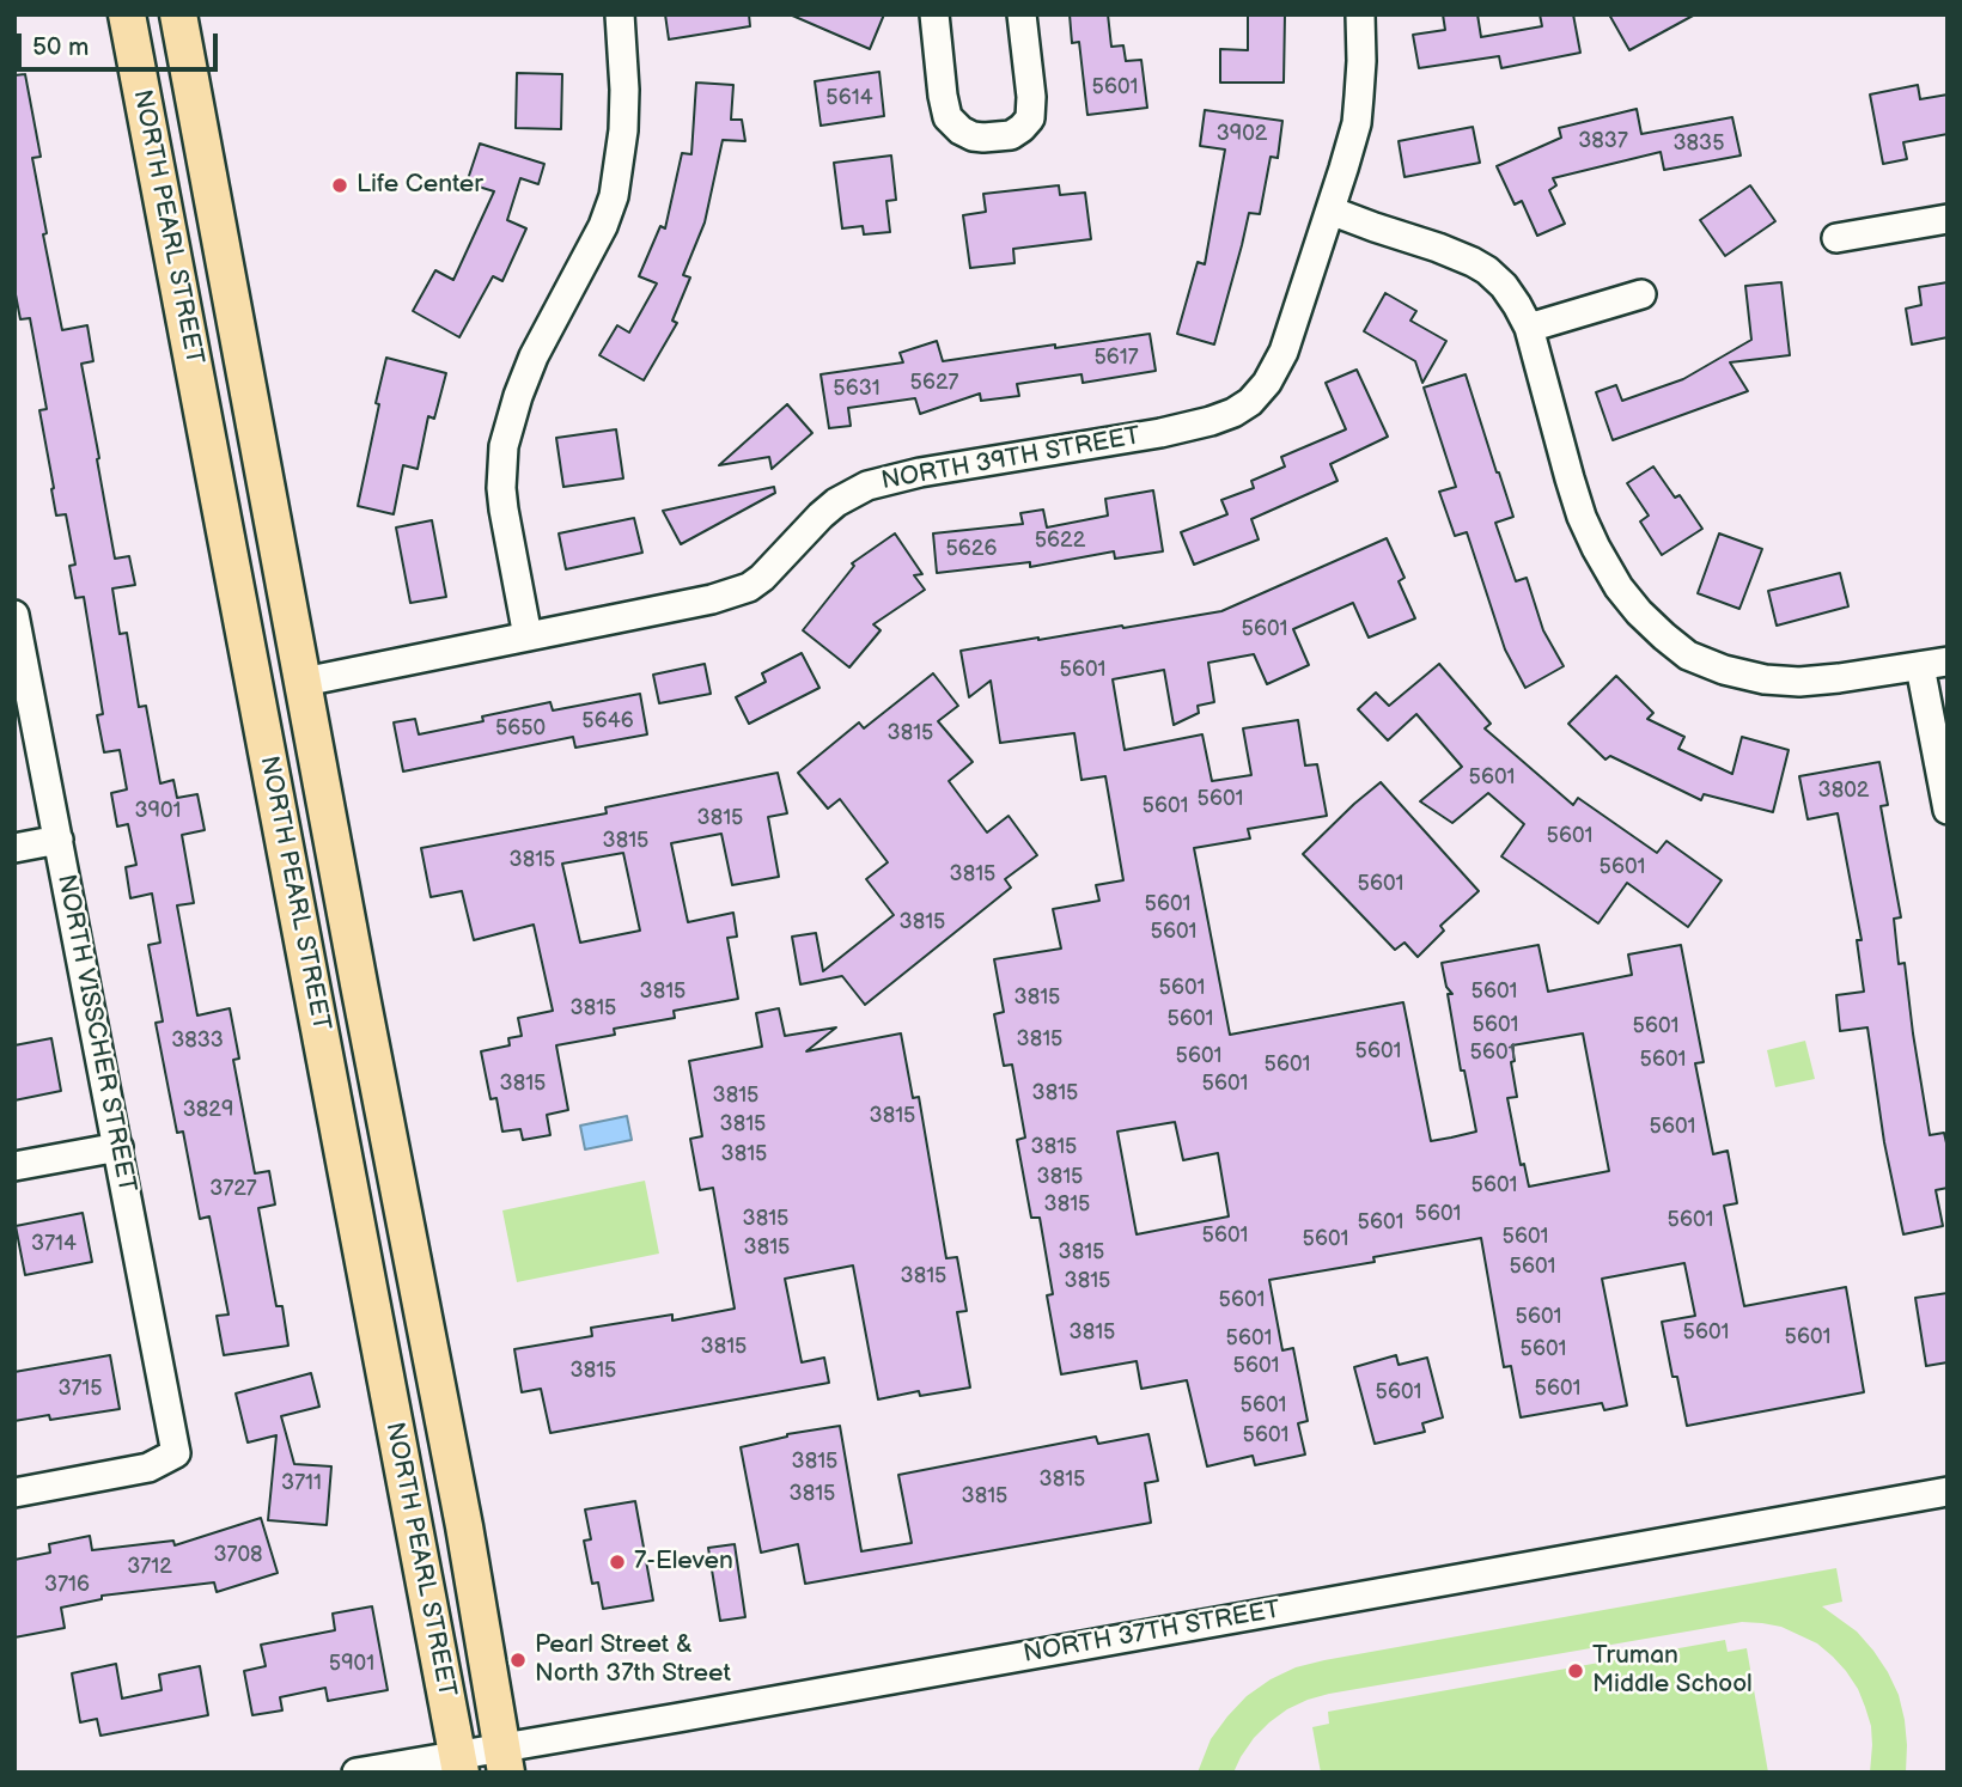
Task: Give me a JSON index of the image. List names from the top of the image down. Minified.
{"streets":{"main road":["NORTH PEARL STREET"],"street":["NORTH 39TH STREET","NORTH VISSCHER STREET","NORTH 37TH STREET"]},"crossings":[["NORTH PEARL STREET","NORTH 39TH STREET"],["NORTH PEARL STREET","NORTH 37TH STREET"]],"places":["Life Center","7-Eleven","Pearl Street & North 37th Street","Truman Middle School"],"house_numbers":["5601","5614","3902","3837","3835","5617","5627","5631","5622","5626","5601","5601","5646","5650","3815","5601","3802","5601","5601","3901","3815","5601","3815","3815","5601","3815","5601","5601","3815","5601","5601","3815","5601","3815","3815","5601","5601","5601","3815","3833","5601","5601","5601","5601","5601","3815","5601","3815","3815","3829","3815","3815","5601","3815","3815","3815","5601","3727","3815","5601","3815","5601","5601","5601","5601","5601","3714","3815","3815","5601","3815","3815","5601","5601","3815","5601","5601","5601","3815","5601","5601","3815","3715","5601","5601","5601","5601","3815","3815","3711","3815","3815","3708","3712","3716","5901"],"scale_bar":"50 m"}
